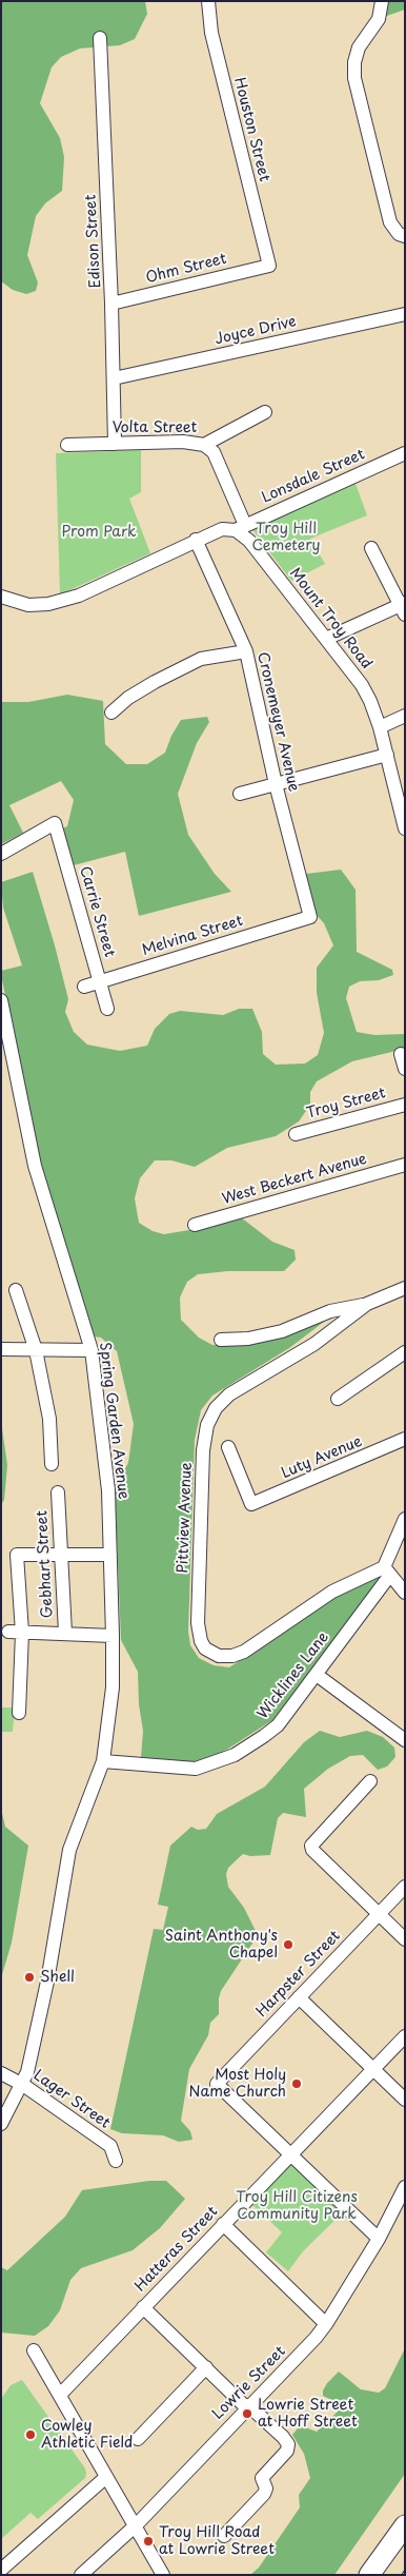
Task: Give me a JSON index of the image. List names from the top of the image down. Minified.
{"streets":{"street":["Houston Street","Edison Street","Ohm Street","Joyce Drive","Volta Street","Lonsdale Street","Mount Troy Road","Cronemeyer Avenue","Carrie Street","Melvina Street","Troy Street","West Beckert Avenue","Spring Garden Avenue","Luty Avenue","Pittview Avenue","Gebhart Street","Wicklines Lane","Harpster Street","Lager Street","Hatteras Street","Lowrie Street"]},"crossings":[["Houston Street","Ohm Street"],["Edison Street","Ohm Street"],["Edison Street","Joyce Drive"],["Edison Street","Volta Street"],["Lonsdale Street","Mount Troy Road"],["Cronemeyer Avenue","Melvina Street"],["Carrie Street","Melvina Street"],["Spring Garden Avenue","Wicklines Lane"],["Spring Garden Avenue","Lager Street"],["Pittview Avenue","Wicklines Lane"],["Harpster Street","Hatteras Street"]],"parks":["Troy Hill Cemetery","Prom Park","Troy Hill Citizens Community Park"],"places":["Saint Anthony's Chapel","Shell","Most Holy Name Church","Lowrie Street at Hoff Street","Cowley Athletic Field","Troy Hill Road at Lowrie Street"]}
